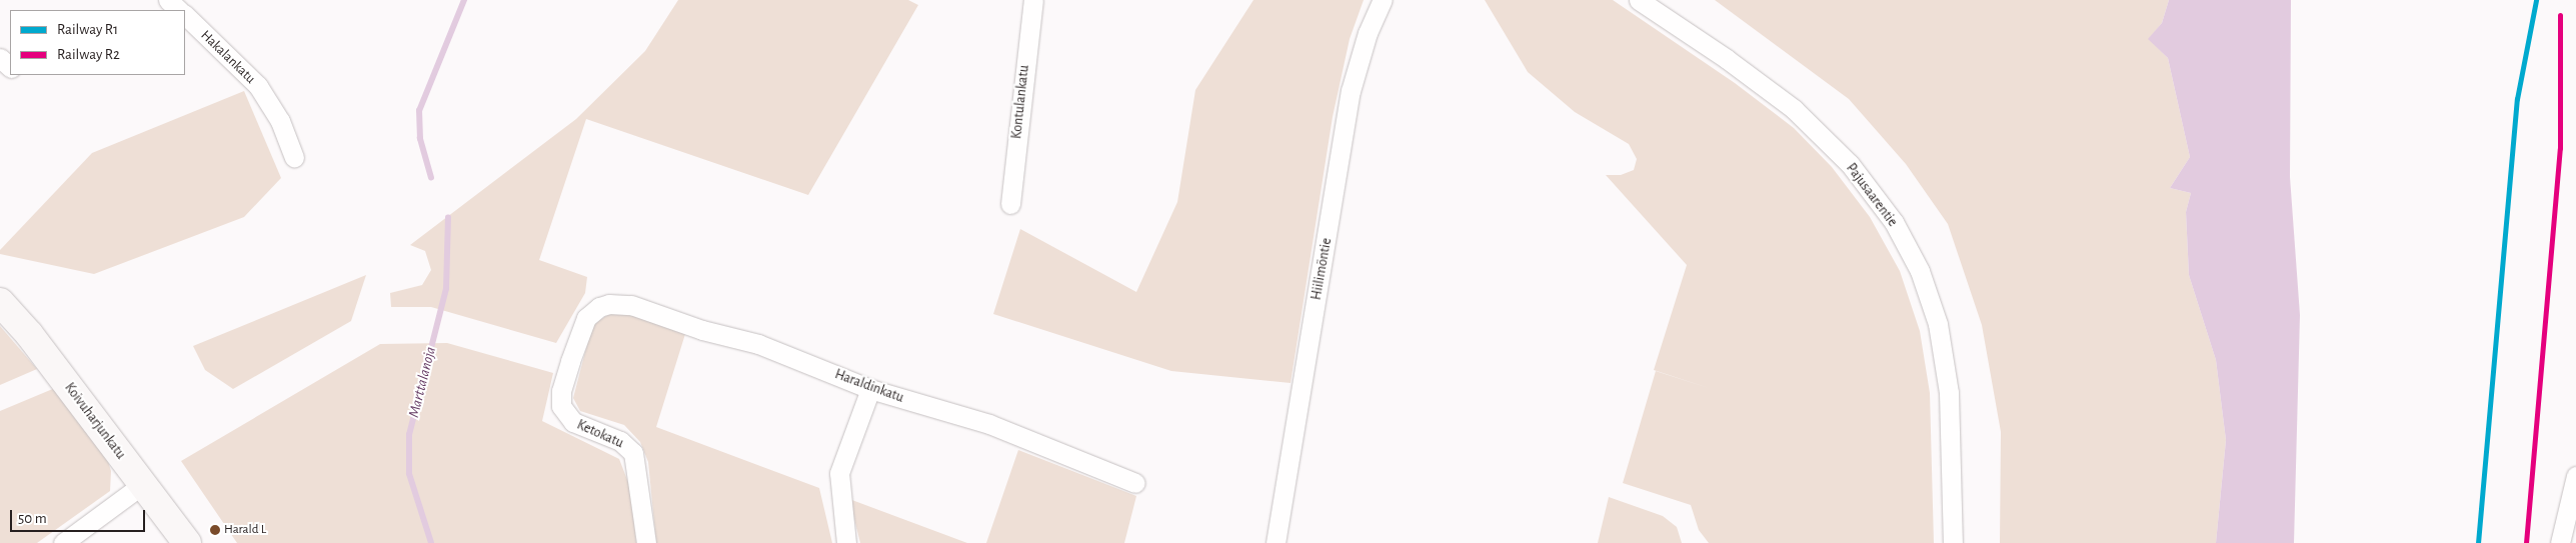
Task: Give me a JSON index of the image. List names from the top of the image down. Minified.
{"streets":{"street":["Hakalankatu","Kontulankatu","Pajusaarentie","Hiilimöntie","Haraldinkatu","Koivuharjunkatu","Ketokatu"]},"crossings":[["Haraldinkatu","Ketokatu"]],"water":["Marttalanoja"],"places":["Harald L"],"lines":["rail line R1","rail line R2"],"legend":["Railway R1","Railway R2"],"scale_bar":"50 m"}
